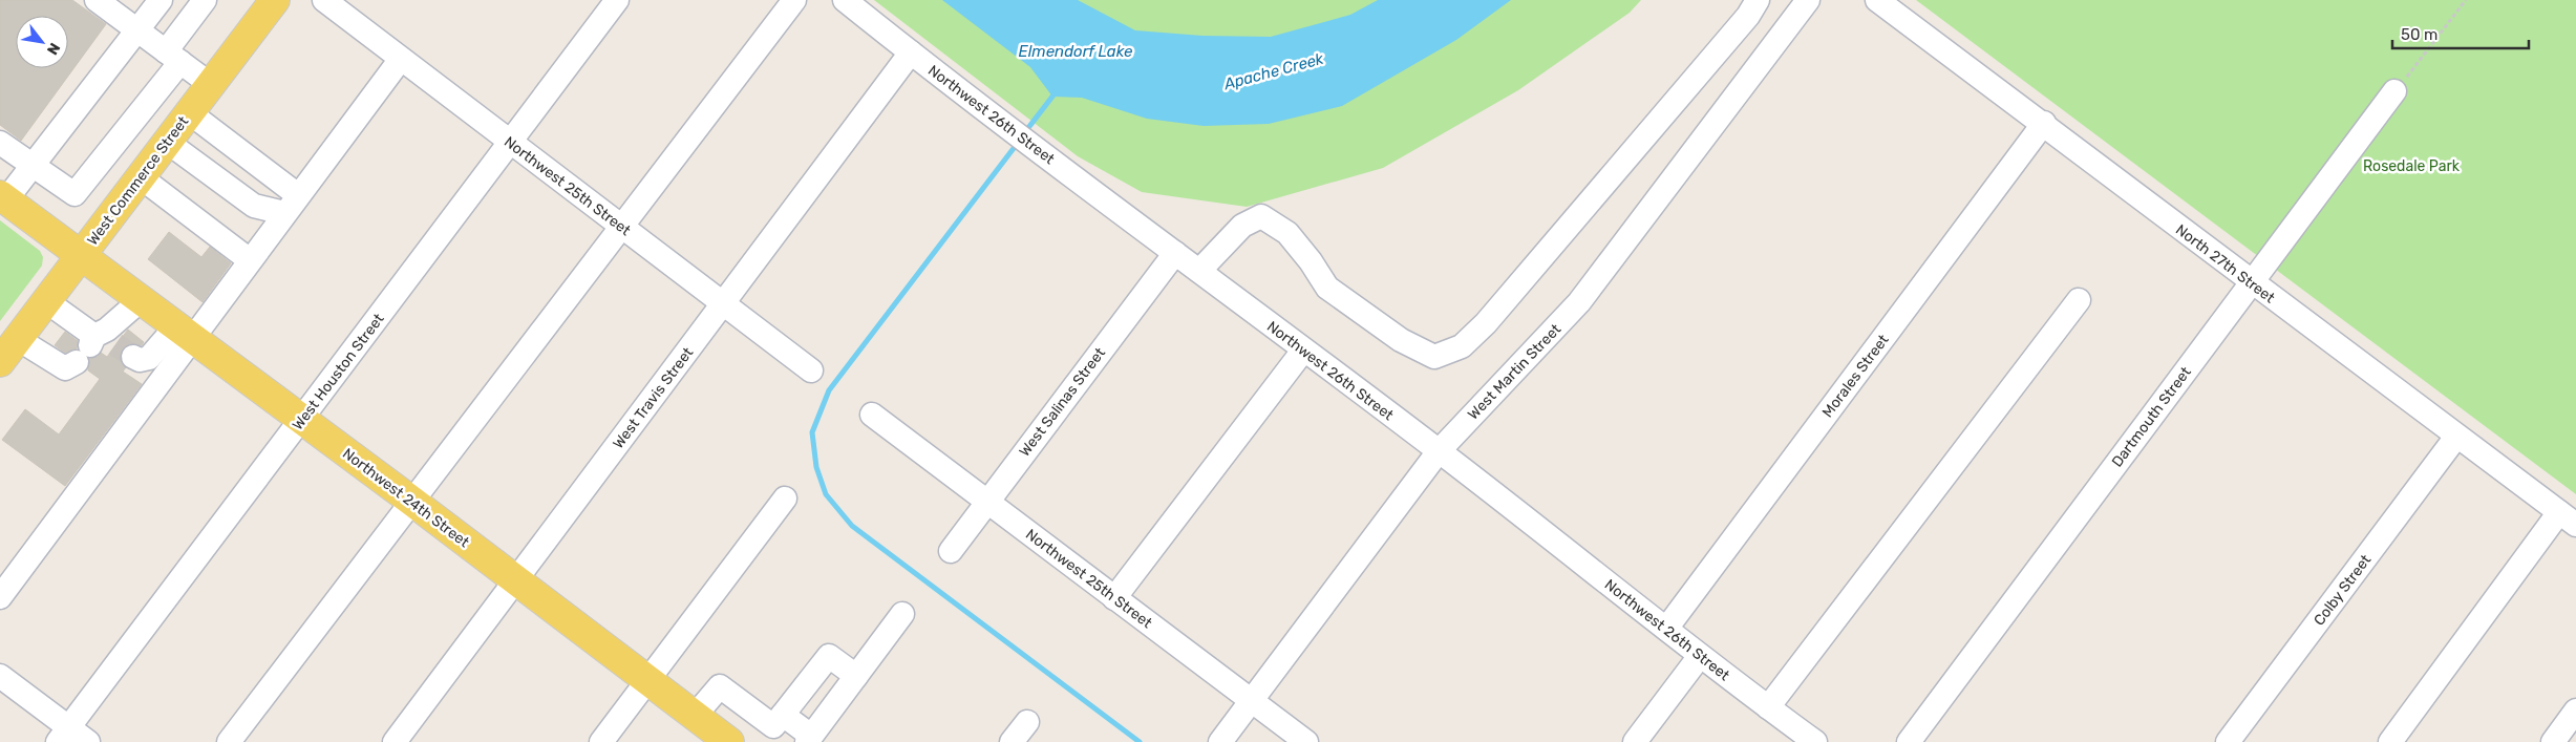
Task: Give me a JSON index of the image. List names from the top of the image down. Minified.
{"streets":{"main road":["West Commerce Street","Northwest 24th Street"],"street":["Northwest 26th Street","Northwest 25th Street","North 27th Street","West Houston Street","West Martin Street","Morales Street","West Travis Street","West Salinas Street","Dartmouth Street","Colby Street"]},"crossings":[["Northwest 26th Street","West Martin Street"],["Northwest 26th Street","Morales Street"],["Northwest 26th Street","West Travis Street"],["Northwest 26th Street","West Salinas Street"],["West Commerce Street","Northwest 24th Street"],["Northwest 25th Street","West Houston Street"],["Northwest 25th Street","West Martin Street"],["Northwest 25th Street","West Travis Street"],["Northwest 25th Street","West Salinas Street"],["North 27th Street","Morales Street"],["North 27th Street","Dartmouth Street"],["North 27th Street","Colby Street"],["West Houston Street","Northwest 24th Street"],["West Travis Street","Northwest 24th Street"]],"water":["Elmendorf Lake","Apache Creek"],"parks":["Rosedale Park"],"scale_bar":"50 m","north":"bottom right"}
